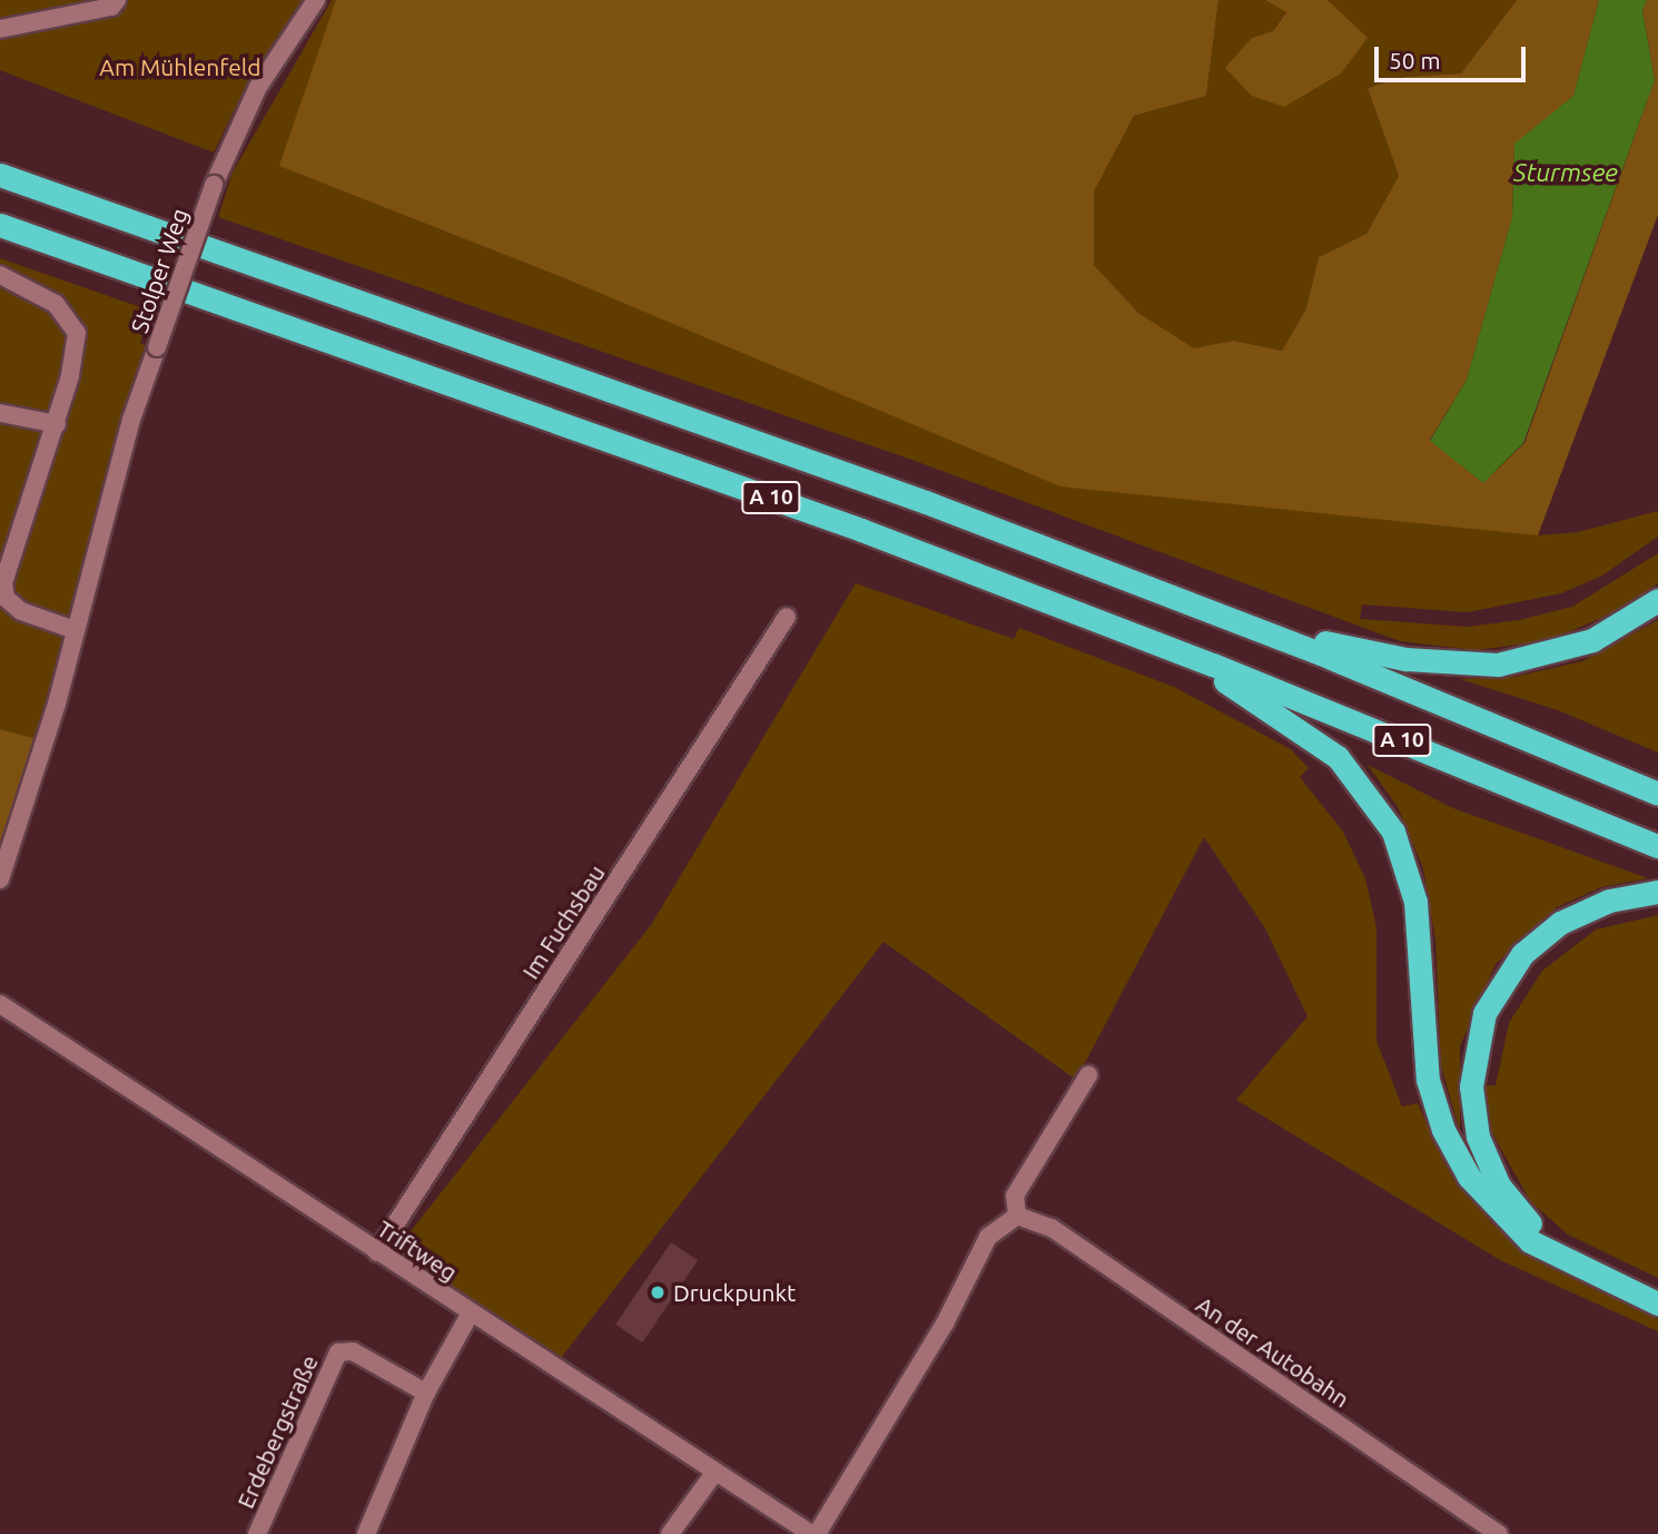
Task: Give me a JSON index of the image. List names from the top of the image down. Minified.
{"streets":{"highway":["A 10"],"street":["Stolper Weg","Im Fuchsbau","Triftweg","An der Autobahn","Erdebergstraße"]},"crossings":[["Im Fuchsbau","Triftweg"]],"water":["Sturmsee"],"parks":["Am Mühlenfeld"],"places":["Druckpunkt"],"scale_bar":"50 m"}
